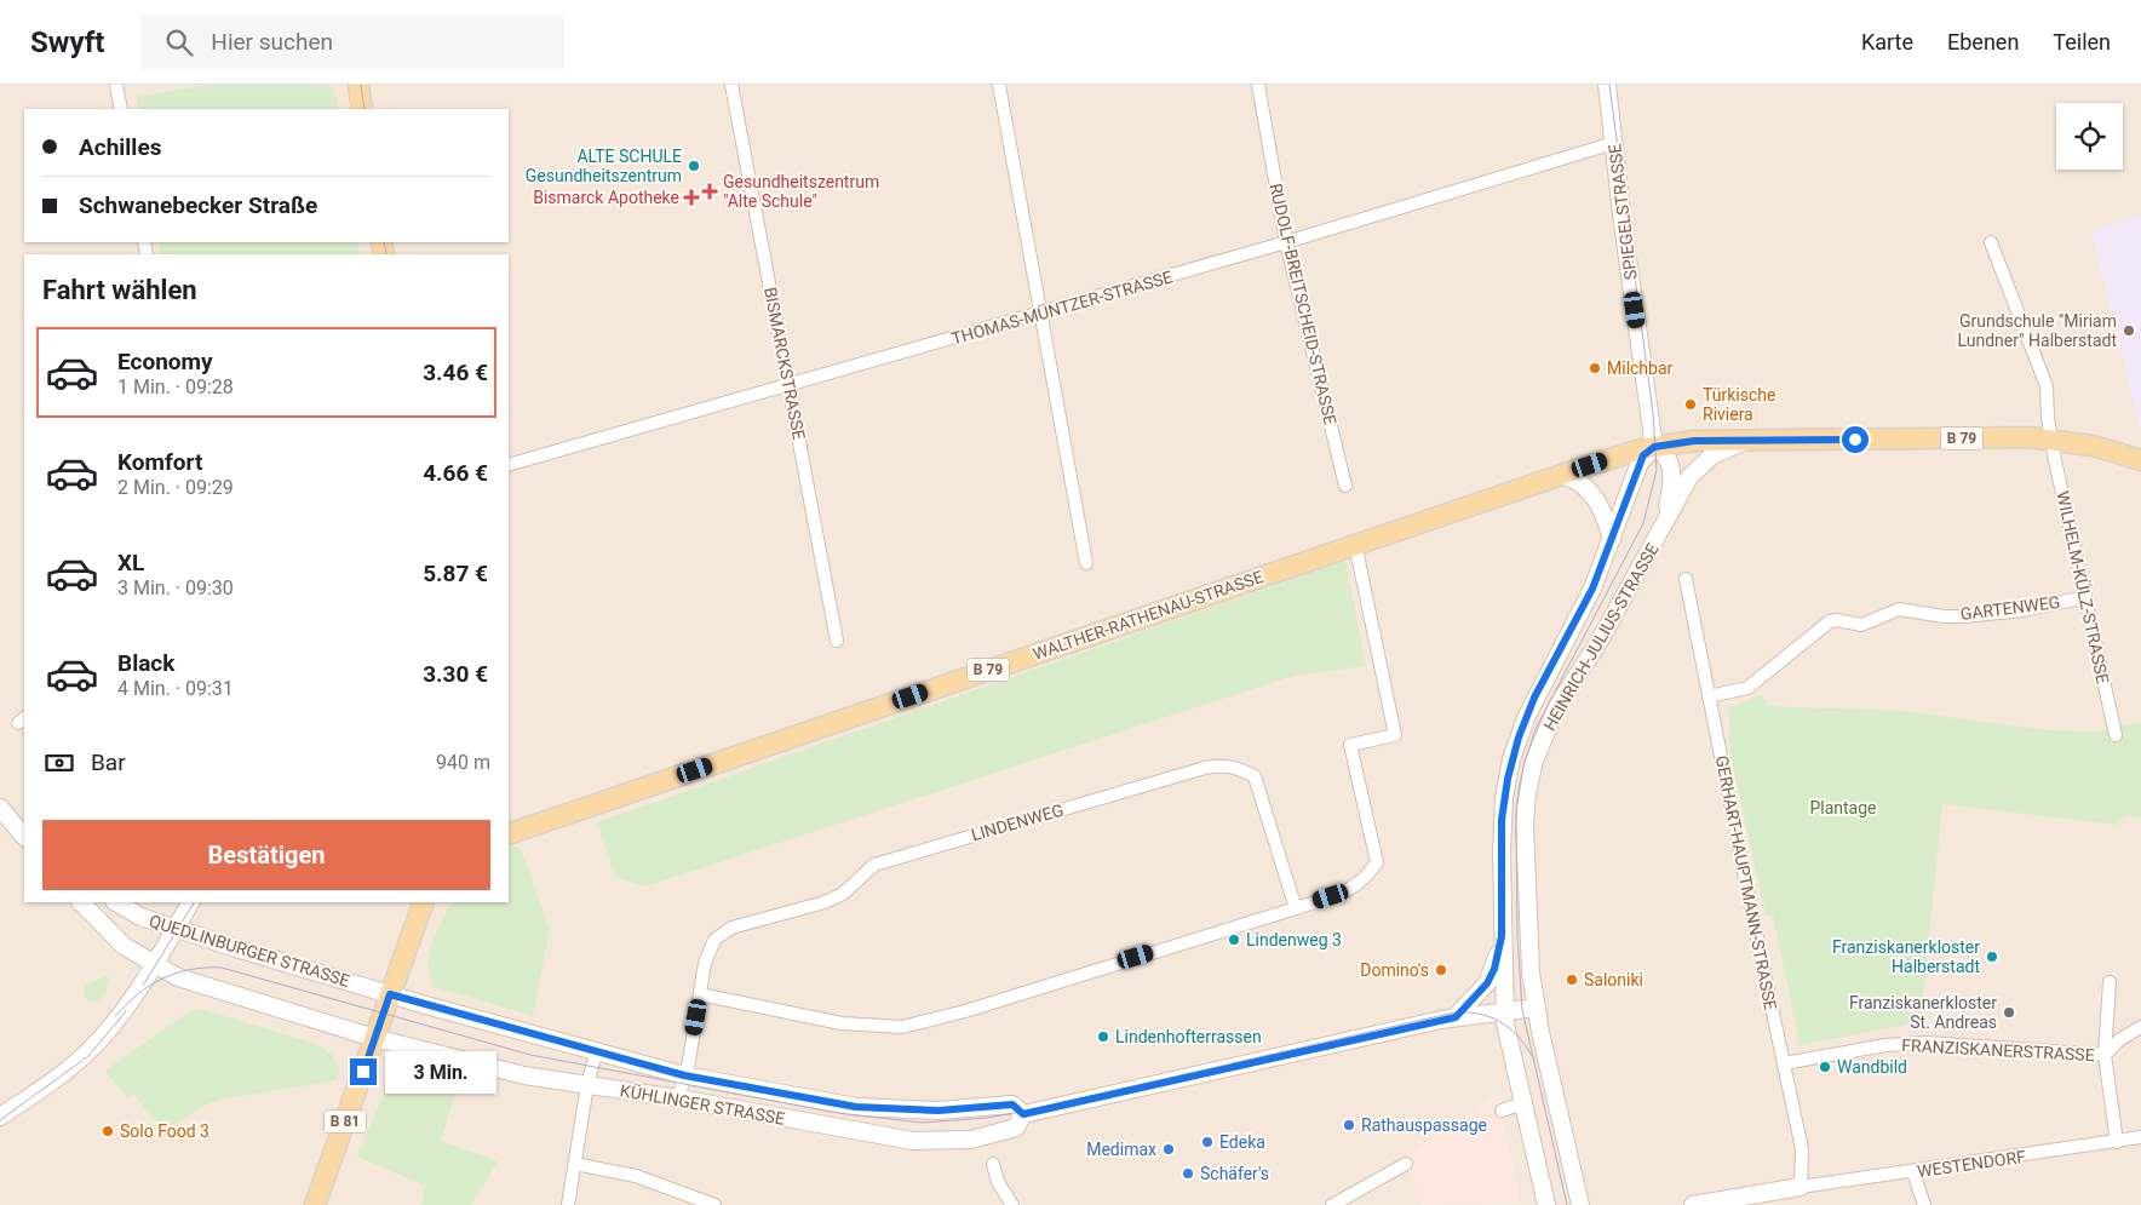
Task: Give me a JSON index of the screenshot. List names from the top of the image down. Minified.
{"streets":{"main road":["B 79","WALTHER-RATHENAU-STRASSE","B 81"],"street":["SPIEGELSTRASSE","RUDOLF-BREITSCHEID-STRASSE","THOMAS-MÜNTZER-STRASSE","BISMARCKSTRASSE","WILHELM-KÜLZ-STRASSE","GARTENWEG","HEINRICH-JULIUS-STRASSE","LINDENWEG","GERHART-HAUPTMANN-STRASSE","QUEDLINBURGER STRASSE","FRANZISKANERSTRASSE","KÜHLINGER STRASSE","WESTENDORF"]},"crossings":[["SPIEGELSTRASSE","THOMAS-MÜNTZER-STRASSE"],["SPIEGELSTRASSE","B 79"],["SPIEGELSTRASSE","WALTHER-RATHENAU-STRASSE"],["SPIEGELSTRASSE","HEINRICH-JULIUS-STRASSE"],["RUDOLF-BREITSCHEID-STRASSE","THOMAS-MÜNTZER-STRASSE"],["THOMAS-MÜNTZER-STRASSE","BISMARCKSTRASSE"],["B 79","WILHELM-KÜLZ-STRASSE"],["B 79","WALTHER-RATHENAU-STRASSE"],["B 79","HEINRICH-JULIUS-STRASSE"],["WILHELM-KÜLZ-STRASSE","GARTENWEG"],["GARTENWEG","GERHART-HAUPTMANN-STRASSE"],["WALTHER-RATHENAU-STRASSE","HEINRICH-JULIUS-STRASSE"],["HEINRICH-JULIUS-STRASSE","KÜHLINGER STRASSE"],["LINDENWEG","KÜHLINGER STRASSE"],["GERHART-HAUPTMANN-STRASSE","FRANZISKANERSTRASSE"],["GERHART-HAUPTMANN-STRASSE","WESTENDORF"],["QUEDLINBURGER STRASSE","KÜHLINGER STRASSE"],["QUEDLINBURGER STRASSE","B 81"],["FRANZISKANERSTRASSE","WESTENDORF"],["KÜHLINGER STRASSE","B 81"]],"parks":["Plantage"],"places":{"other":["ALTE SCHULE Gesundheitszentrum","Grundschule \"Miriam Lundner\" Halberstadt","Milchbar","Türkische Riviera","Lindenweg 3","Franziskanerkloster Halberstadt","Domino's","Saloniki","Franziskanerkloster St. Andreas","Lindenhofterrassen","Wandbild","Rathauspassage","Solo Food 3","Edeka","Medimax","Schäfer's"],"health":["Gesundheitszentrum \"Alte Schule\"","Bismarck Apotheke"]},"page":{"header":"Swyft","search":"Hier suchen","nav":["Karte","Ebenen","Teilen"],"banner":["Achilles","Schwanebecker Straße"],"heading":"Fahrt wählen","list":[{"name":"Economy","note":"1 Min. · 09:28","value":"3.46 €"},{"name":"Komfort","note":"2 Min. · 09:29","value":"4.66 €"},{"name":"XL","note":"3 Min. · 09:30","value":"5.87 €"},{"name":"Black","note":"4 Min. · 09:31","value":"3.30 €"}],"pay":["Bar","940 m"],"buttons":"Bestätigen","bubble":"3 Min."}}
